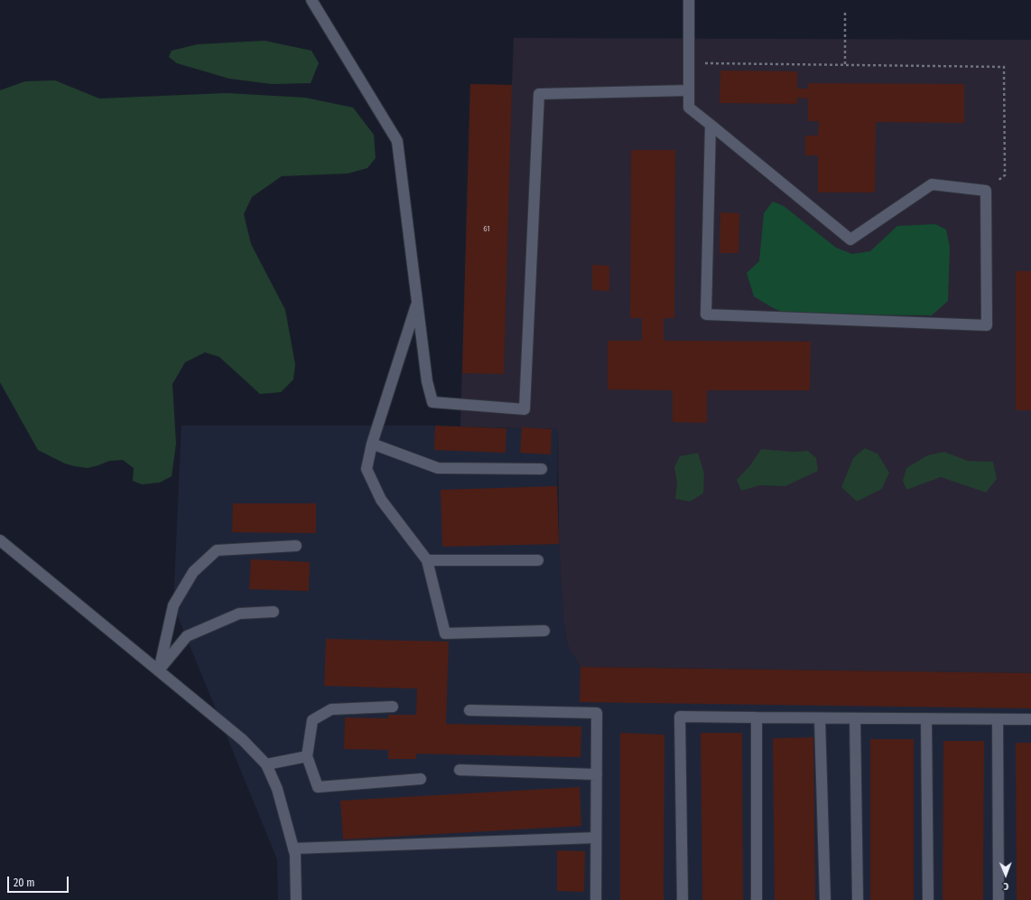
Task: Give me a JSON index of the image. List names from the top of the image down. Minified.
{"house_numbers":["61"],"scale_bar":"20 m","north":"bottom"}
